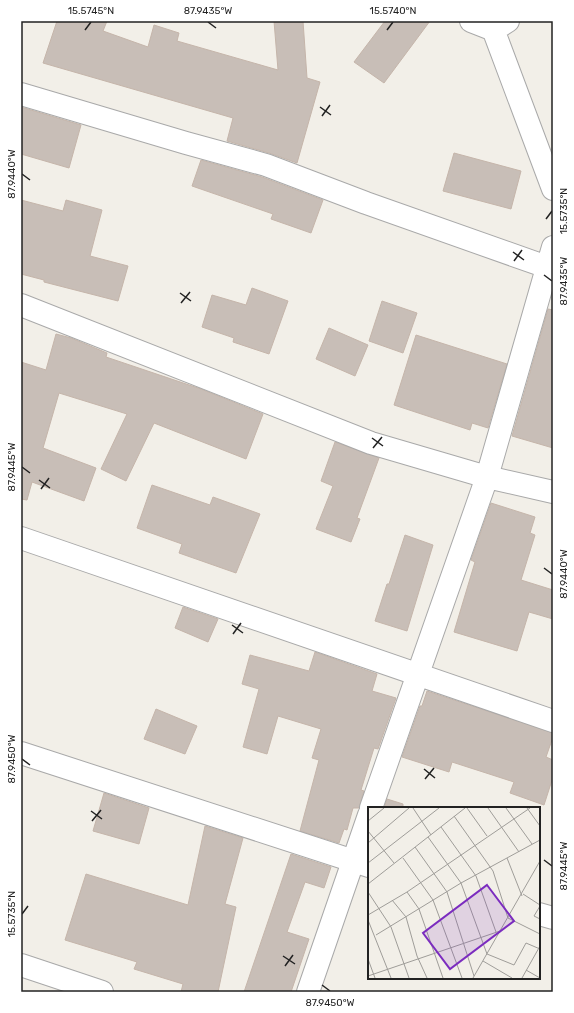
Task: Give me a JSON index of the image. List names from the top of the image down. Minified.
{"coordinates":["15.5745°N","87.9435°W","15.5740°N","87.9440°W","15.5735°N","87.9445°W","87.9450°W"]}
